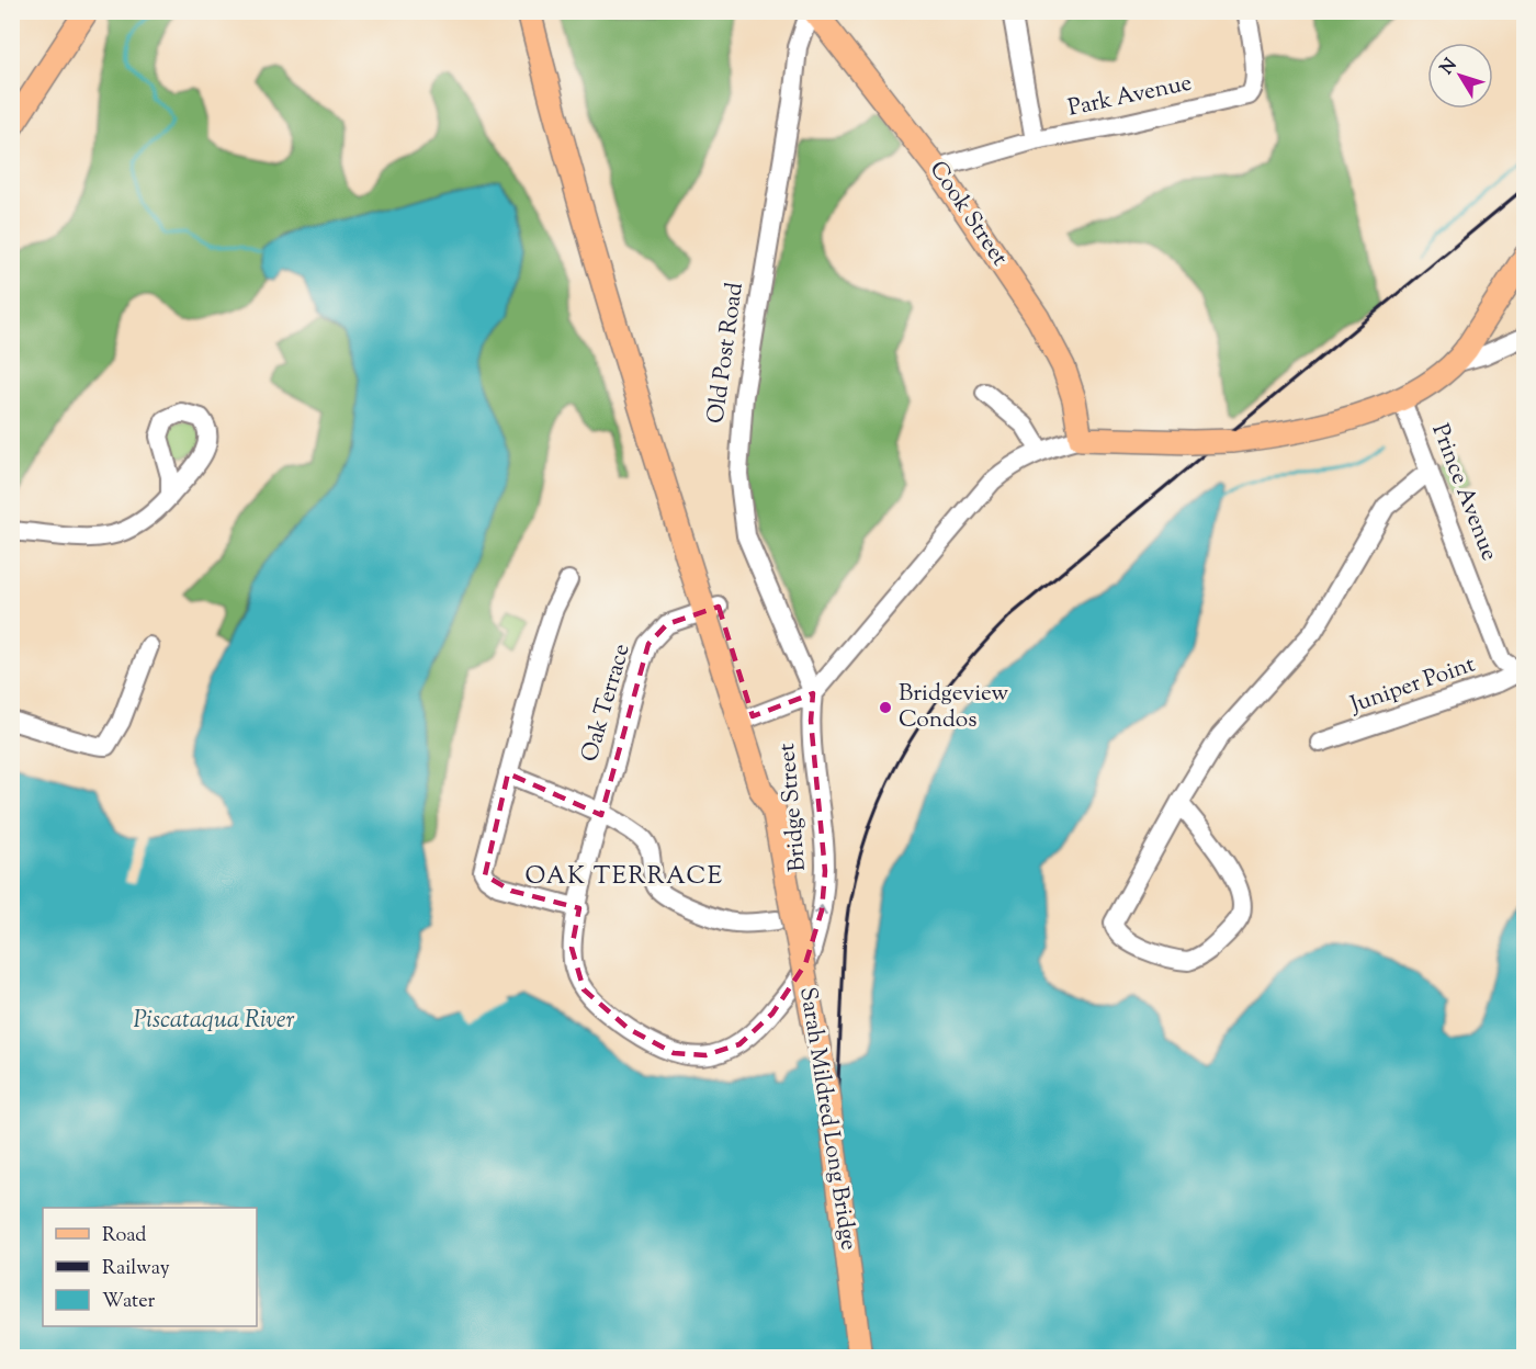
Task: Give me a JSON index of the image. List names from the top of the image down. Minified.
{"streets":{"main road":["Cook Street","Sarah Mildred Long Bridge"],"street":["Park Avenue","Old Post Road","Prince Avenue","Juniper Point","Oak Terrace","Bridge Street"]},"crossings":[["Park Avenue","Cook Street"],["Cook Street","Old Post Road"],["Cook Street","Bridge Street"],["Old Post Road","Bridge Street"],["Prince Avenue","Juniper Point"],["Oak Terrace","Bridge Street"],["Bridge Street","Sarah Mildred Long Bridge"]],"districts":["OAK TERRACE"],"water":["Piscataqua River"],"places":["Bridgeview Condos"],"legend":["Road","Railway","Water"],"north":"top left"}
